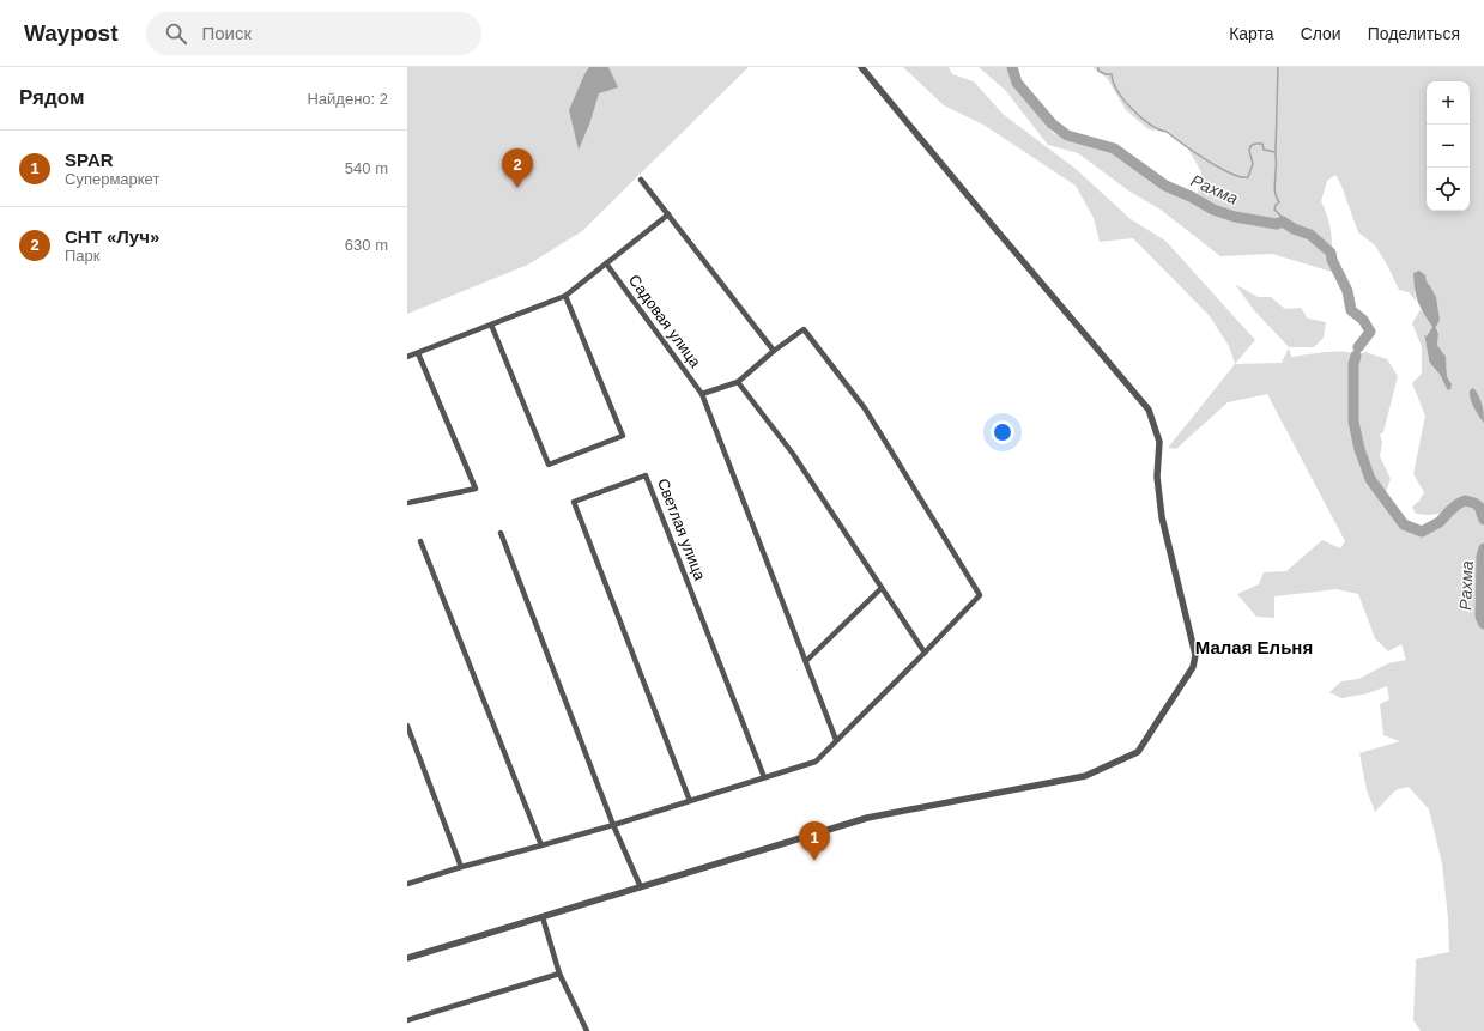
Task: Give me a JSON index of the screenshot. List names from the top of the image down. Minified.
{"streets":{"street":["Садовая улица","Светлая улица"]},"districts":["Малая Ельня"],"water":["Рахма"],"page":{"header":"Waypost","search":"Поиск","nav":["Карта","Слои","Поделиться"],"heading":["Рядом","Найдено: 2"],"map_buttons":["+","−"],"list":[{"mark":"1","name":"SPAR","note":"Супермаркет","value":"540 m"},{"mark":"2","name":"СНТ «Луч»","note":"Парк","value":"630 m"}],"pins":["2","1"]}}
